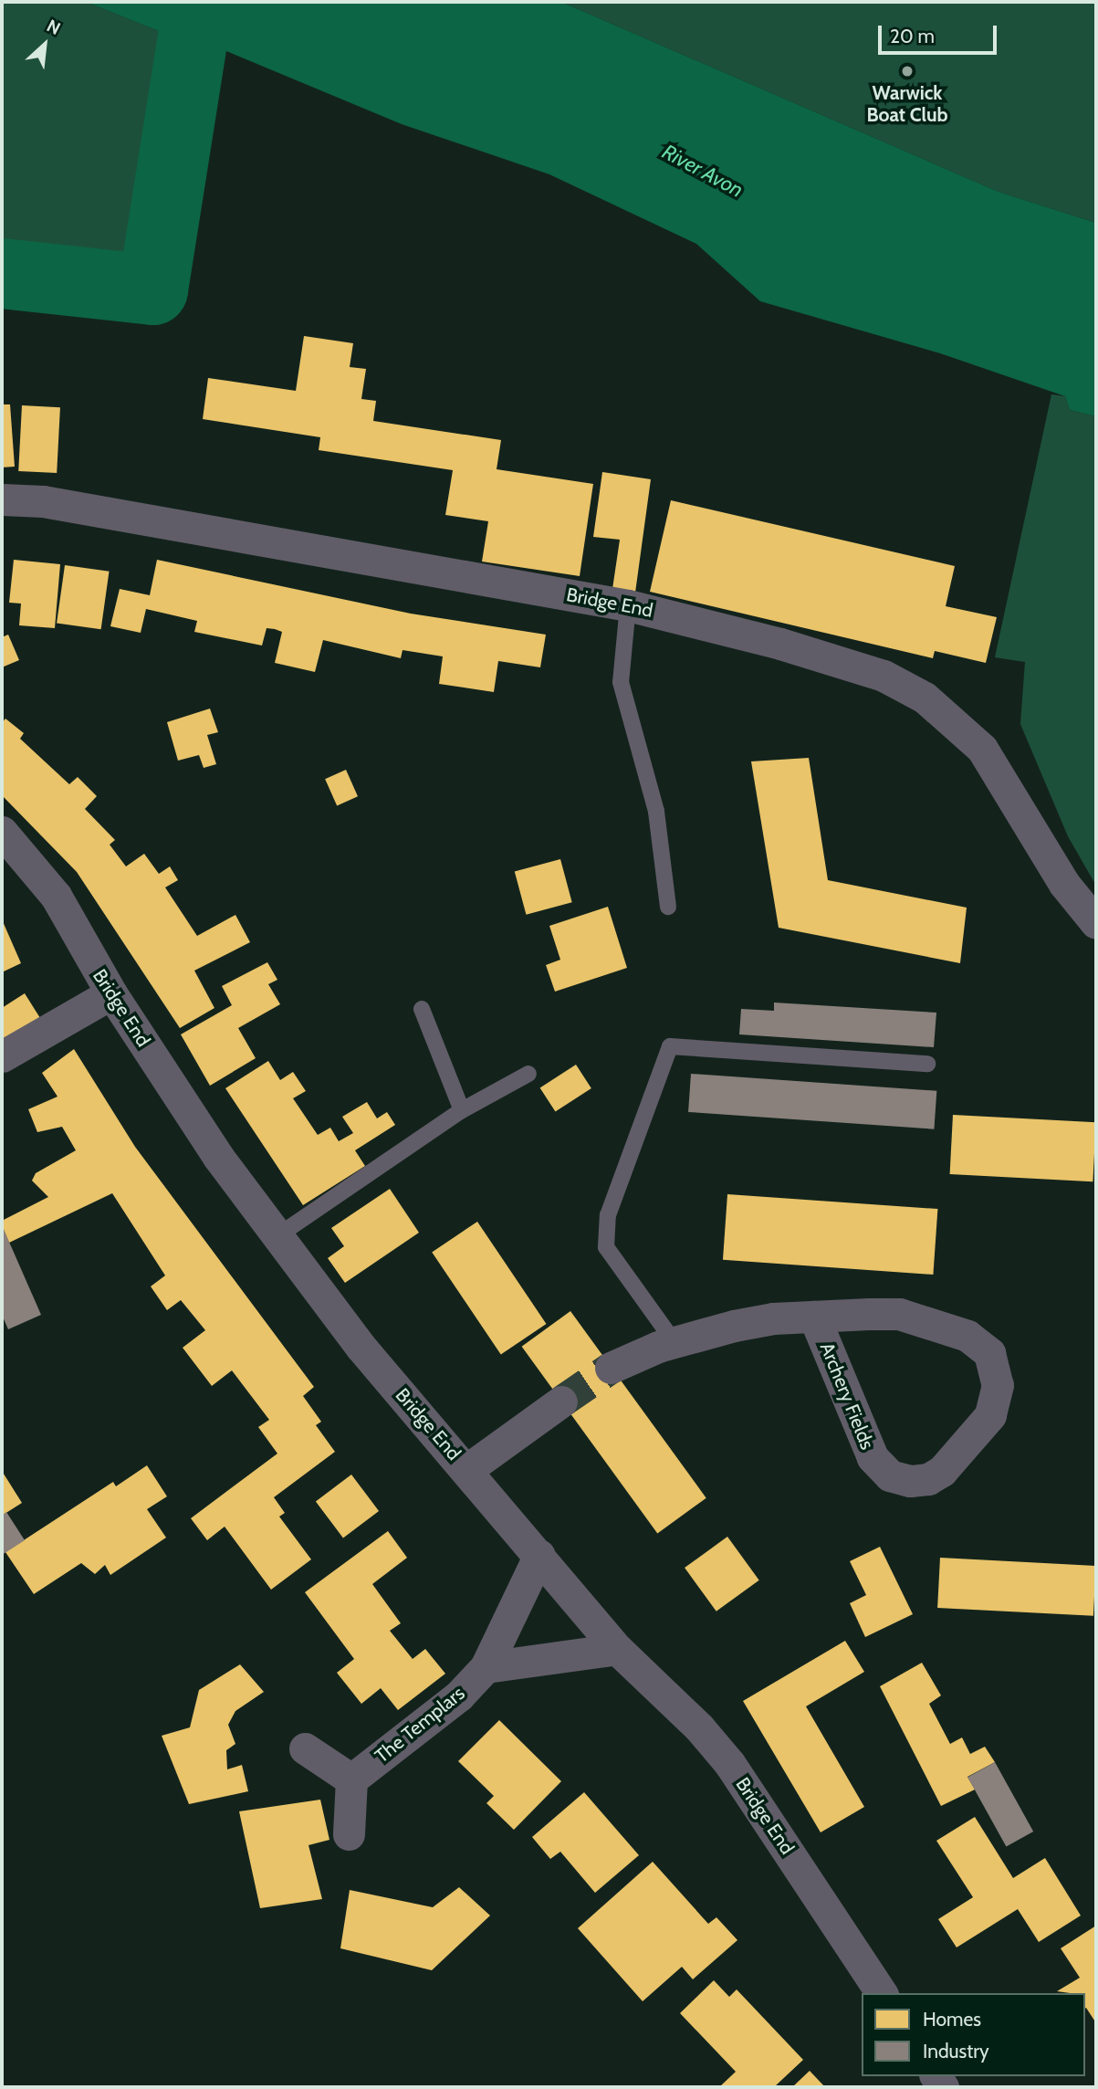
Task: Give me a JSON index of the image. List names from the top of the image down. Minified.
{"streets":{"street":["Bridge End","Archery Fields","The Templars"]},"crossings":[["Bridge End","The Templars"]],"water":["River Avon"],"places":["Warwick Boat Club"],"legend":["Homes","Industry"],"scale_bar":"20 m","north":"top right"}
